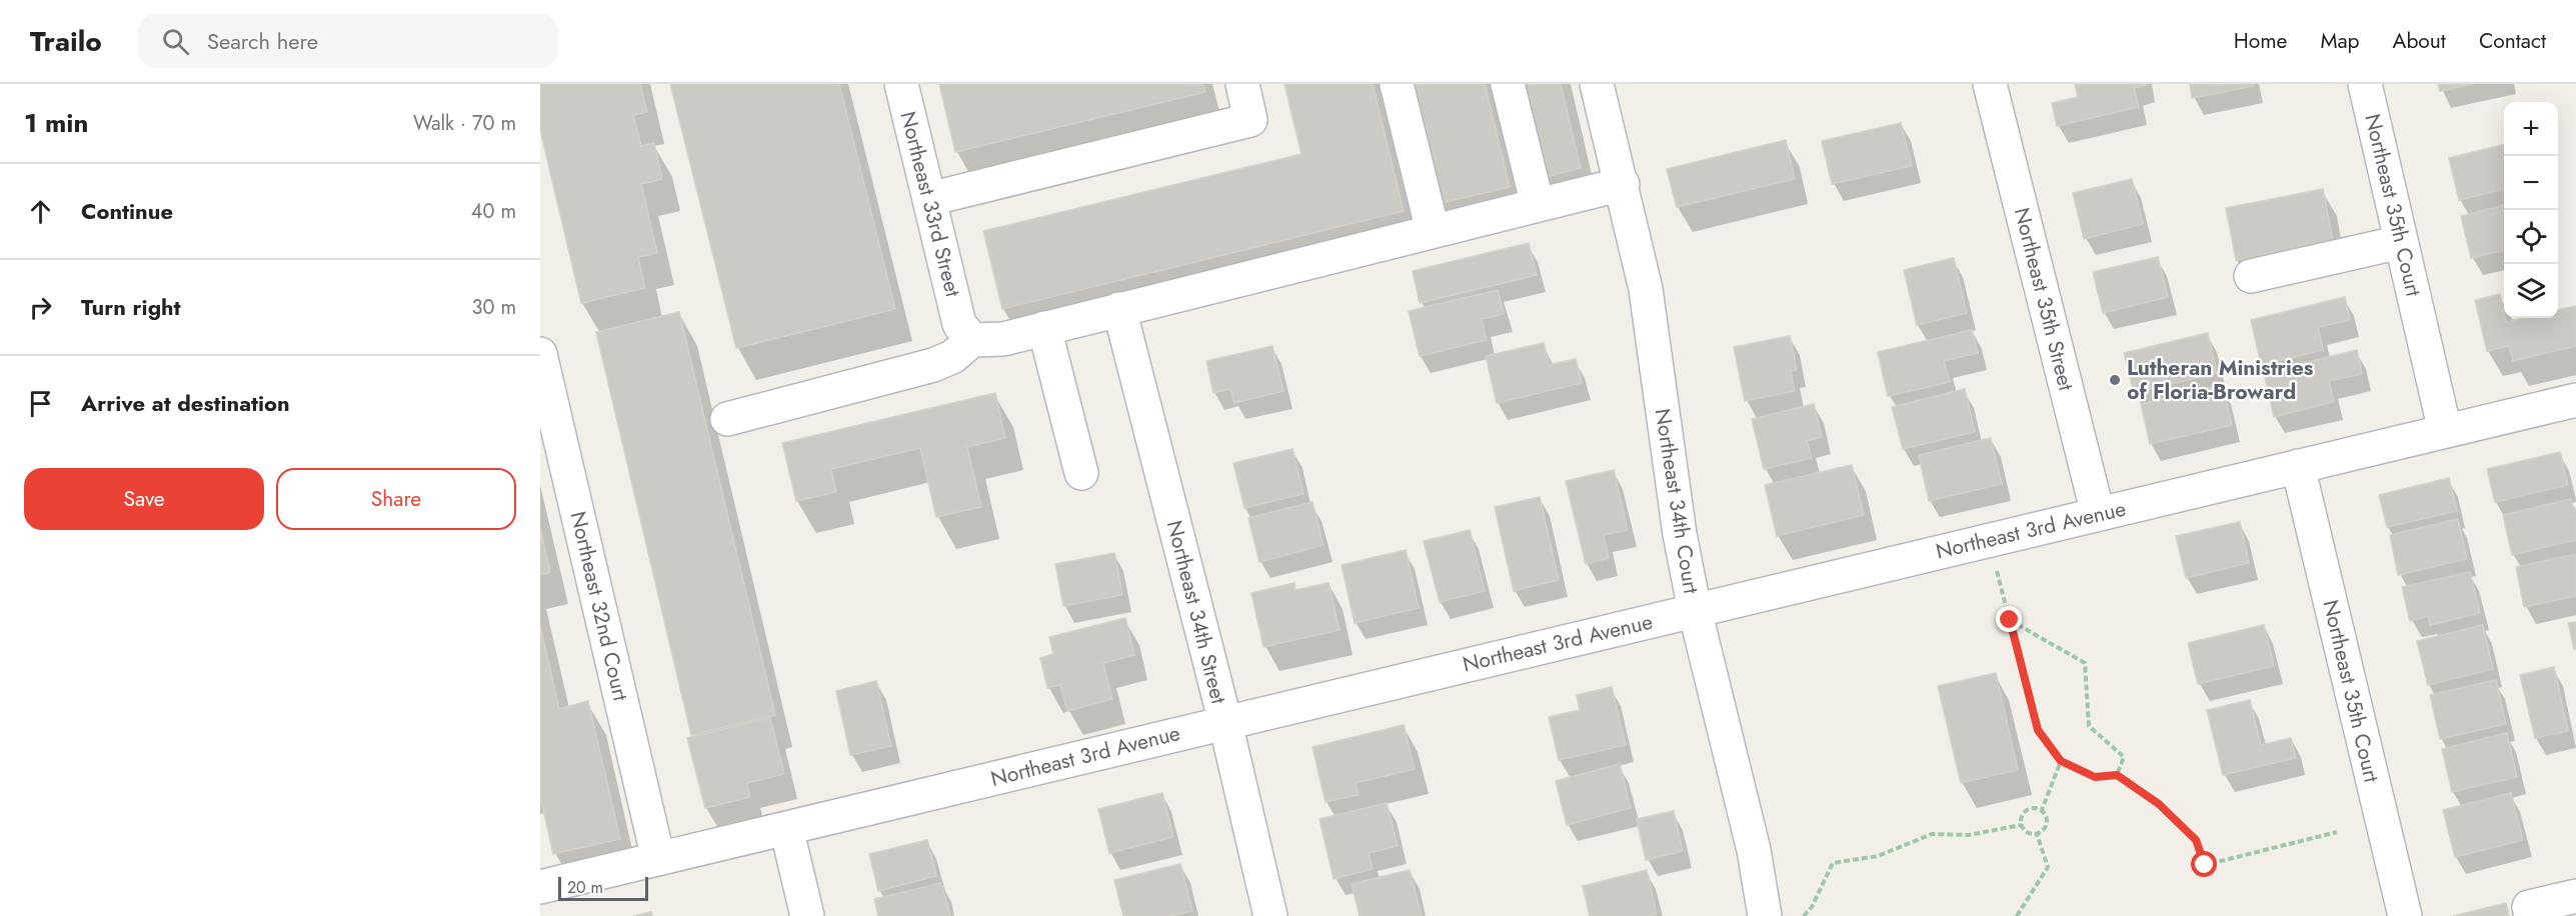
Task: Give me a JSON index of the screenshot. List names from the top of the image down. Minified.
{"streets":{"street":["Northeast 33rd Street","Northeast 35th Court","Northeast 35th Street","Northeast 34th Court","Northeast 3rd Avenue","Northeast 32nd Court","Northeast 34th Street"]},"crossings":[["Northeast 35th Court","Northeast 3rd Avenue"],["Northeast 35th Street","Northeast 3rd Avenue"],["Northeast 34th Court","Northeast 3rd Avenue"],["Northeast 3rd Avenue","Northeast 32nd Court"],["Northeast 3rd Avenue","Northeast 34th Street"]],"places":["Lutheran Ministries of Floria-Broward"],"scale_bar":"20 m","page":{"header":"Trailo","search":"Search here","nav":["Home","Map","About","Contact"],"heading":["1 min","Walk · 70 m"],"map_buttons":["+","−"],"list":[["Continue","40 m"],["Turn right","30 m"],"Arrive at destination"],"buttons":["Save","Share"],"scale":"20 m"}}
